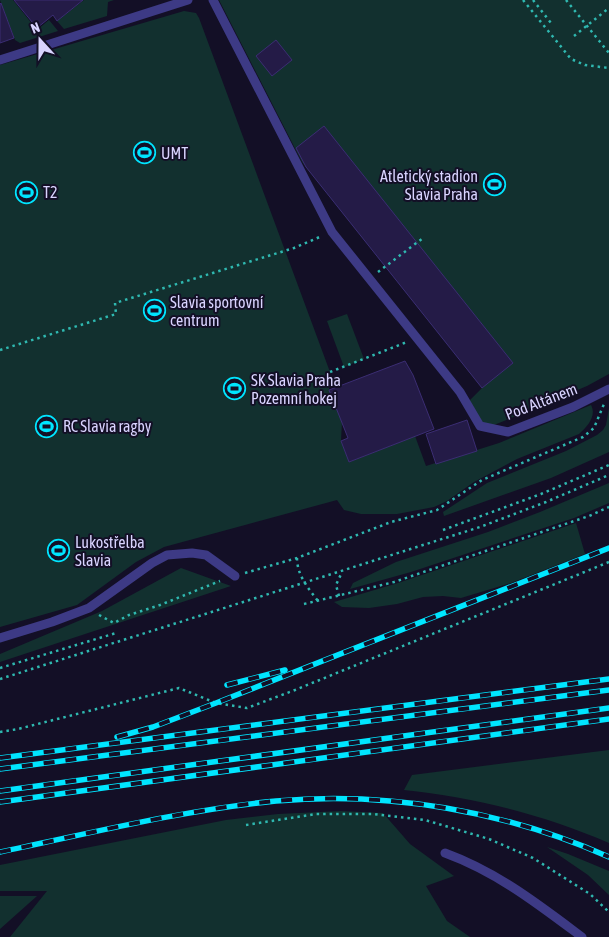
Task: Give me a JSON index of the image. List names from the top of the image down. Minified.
{"streets":{"lane":["Pod Altánem"]},"places":{"sports":["UMT","Atletický stadion Slavia Praha","T2","Slavia sportovní centrum","SK Slavia Praha Pozemní hokej","RC Slavia ragby","Lukostřelba Slavia"]},"north":"top"}
